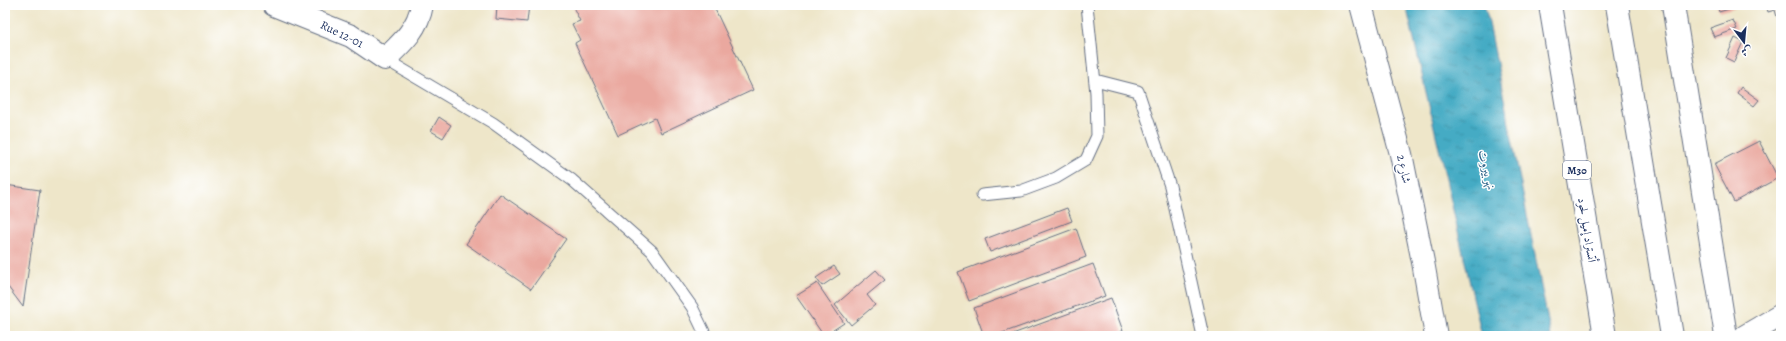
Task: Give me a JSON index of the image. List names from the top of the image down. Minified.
{"streets":{"main road":["Rue 12-01","شارع 2","M30","أتستراد إميل لحود"]},"water":["نهر بيروت"],"north":"bottom"}
